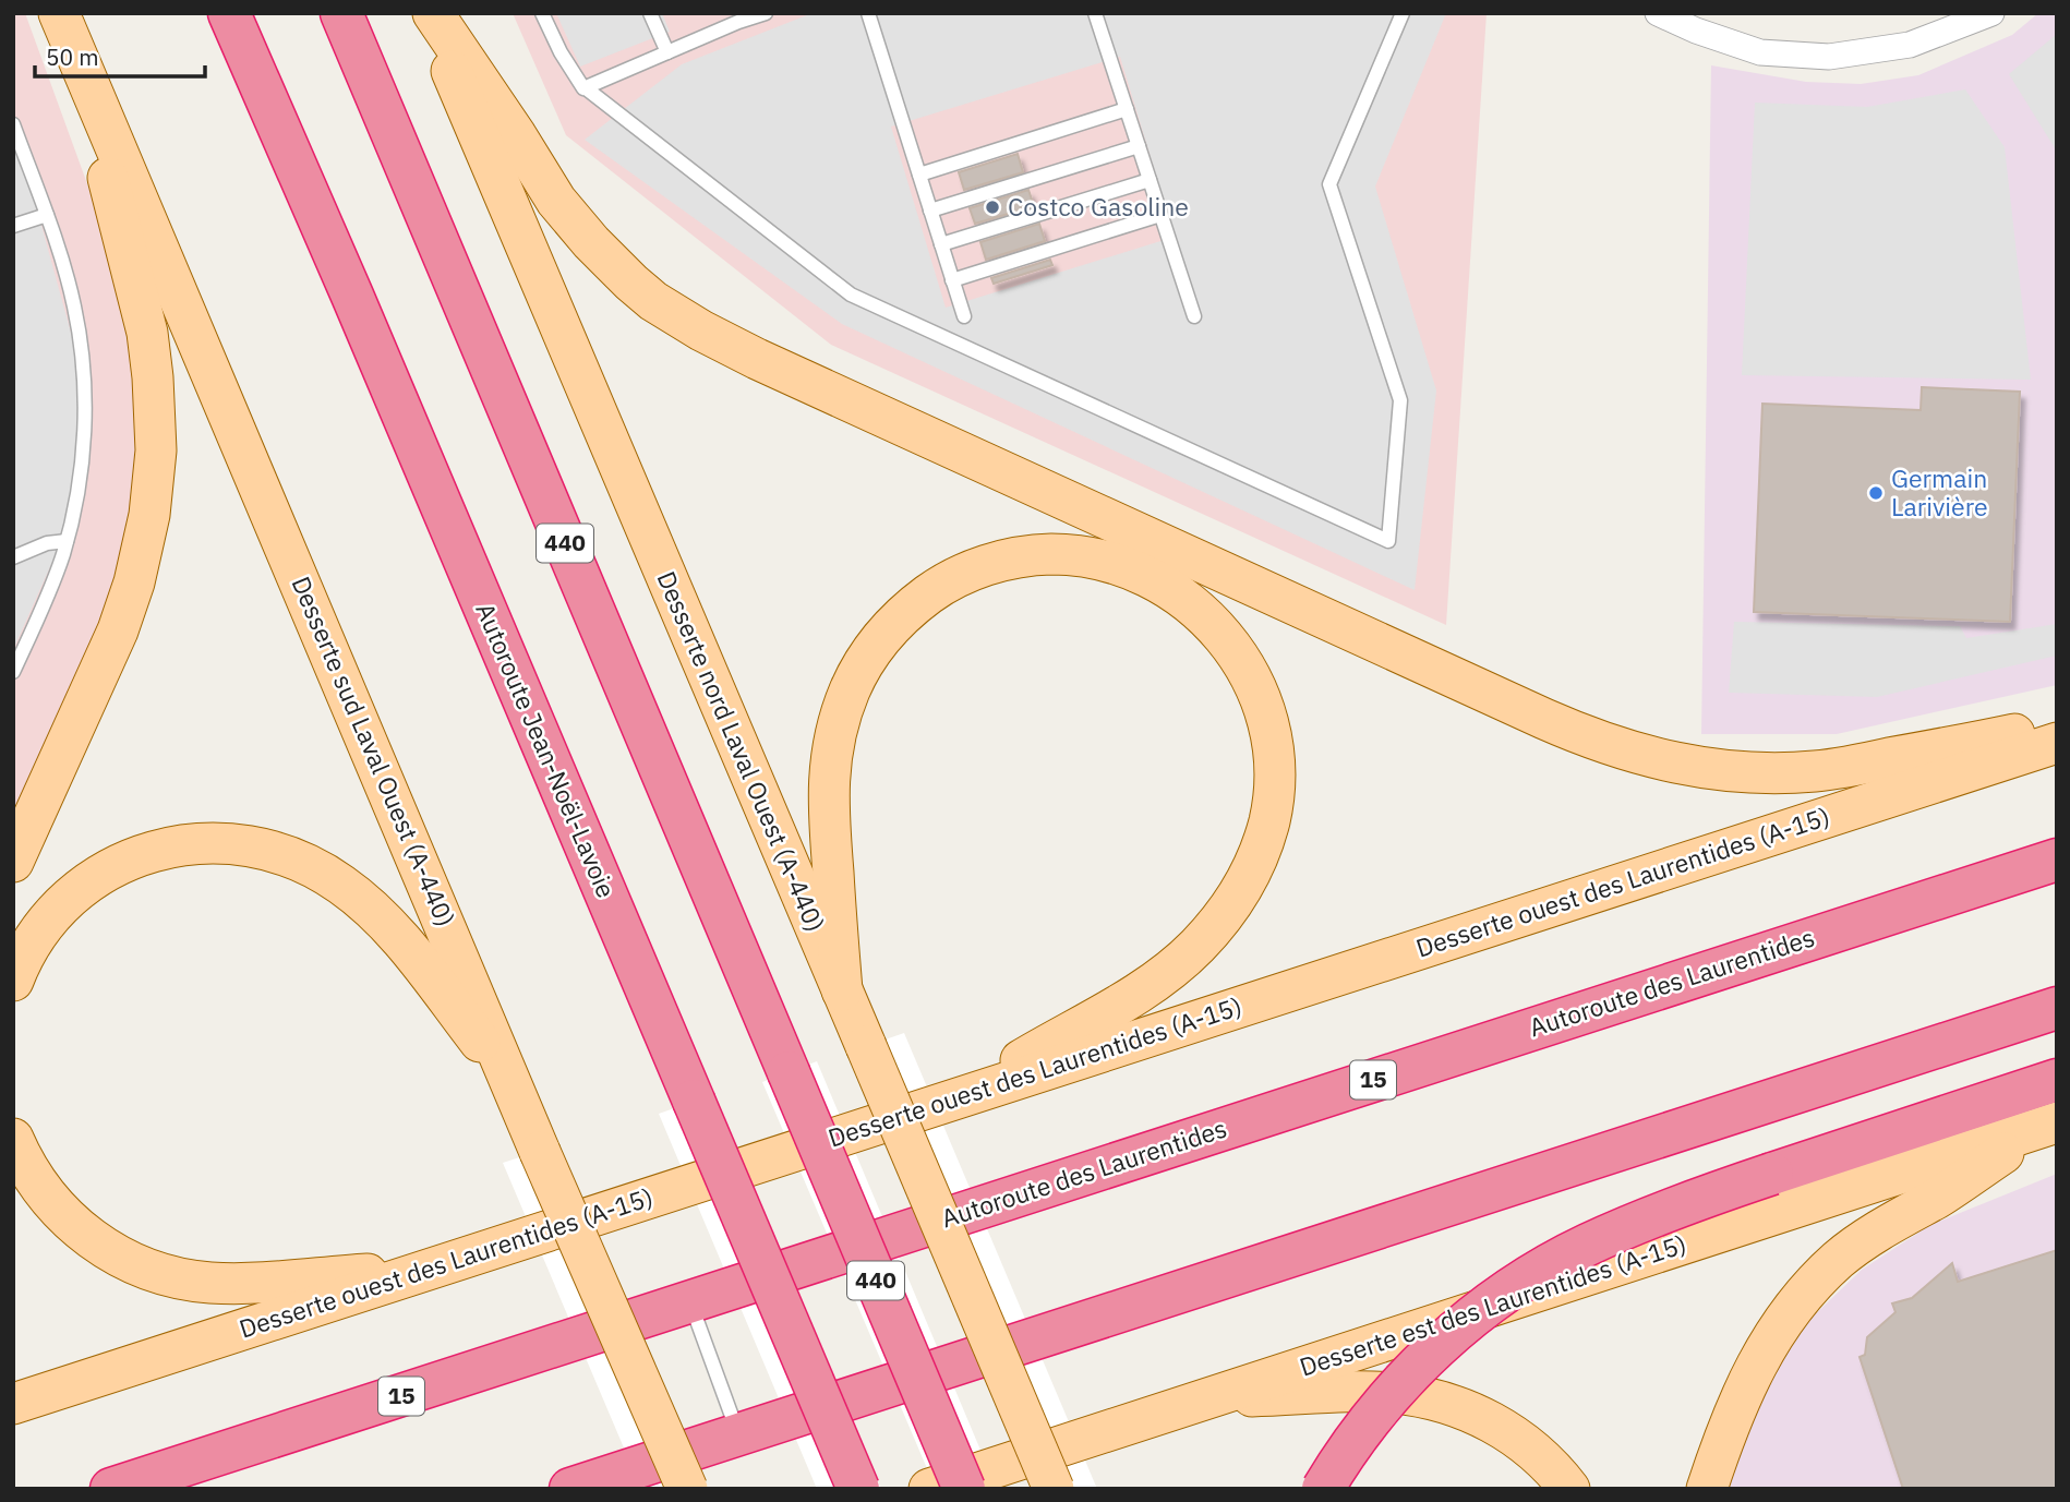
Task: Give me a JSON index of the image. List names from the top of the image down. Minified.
{"streets":{"highway":["440","Autoroute Jean-Noël-Lavoie","Autoroute des Laurentides","15"],"main road":["Desserte sud Laval Ouest (A-440)","Desserte nord Laval Ouest (A-440)","Desserte ouest des Laurentides (A-15)","Desserte est des Laurentides (A-15)"]},"places":["Costco Gasoline","Germain Larivière"],"scale_bar":"50 m"}
